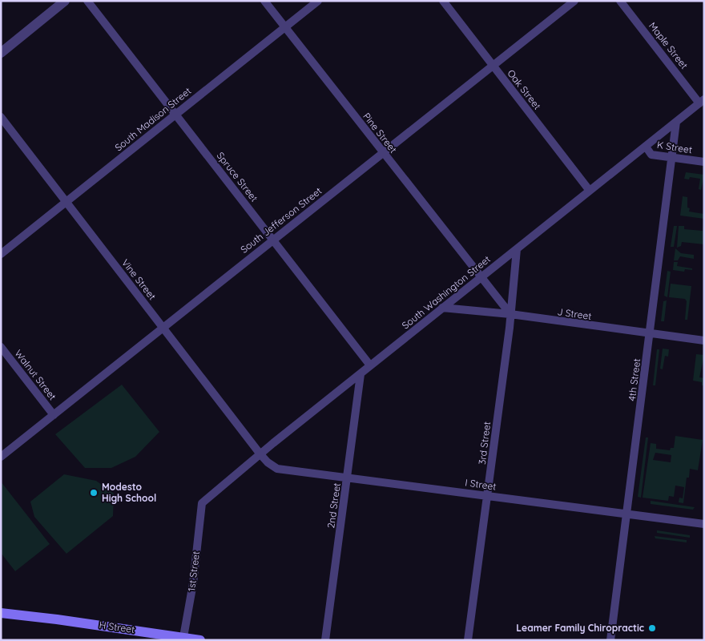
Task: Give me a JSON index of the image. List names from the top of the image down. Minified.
{"streets":{"main road":["H Street"],"street":["Maple Street","Oak Street","South Madison Street","Pine Street","K Street","Spruce Street","South Jefferson Street","Vine Street","South Washington Street","J Street","Walnut Street","4th Street","3rd Street","I Street","2nd Street","1st Street"]},"crossings":[["Maple Street","South Washington Street"],["Oak Street","South Jefferson Street"],["Oak Street","South Washington Street"],["South Madison Street","Pine Street"],["South Madison Street","Spruce Street"],["South Madison Street","Vine Street"],["Pine Street","South Jefferson Street"],["Pine Street","South Washington Street"],["Pine Street","J Street"],["Pine Street","3rd Street"],["K Street","South Washington Street"],["K Street","4th Street"],["Spruce Street","South Jefferson Street"],["Spruce Street","South Washington Street"],["South Jefferson Street","Vine Street"],["South Jefferson Street","Walnut Street"],["Vine Street","South Washington Street"],["Vine Street","I Street"],["South Washington Street","J Street"],["South Washington Street","4th Street"],["South Washington Street","3rd Street"],["South Washington Street","I Street"],["South Washington Street","2nd Street"],["South Washington Street","1st Street"],["J Street","4th Street"],["J Street","3rd Street"],["4th Street","I Street"],["3rd Street","I Street"],["I Street","2nd Street"],["1st Street","H Street"]],"places":["Modesto High School","Leamer Family Chiropractic"]}
